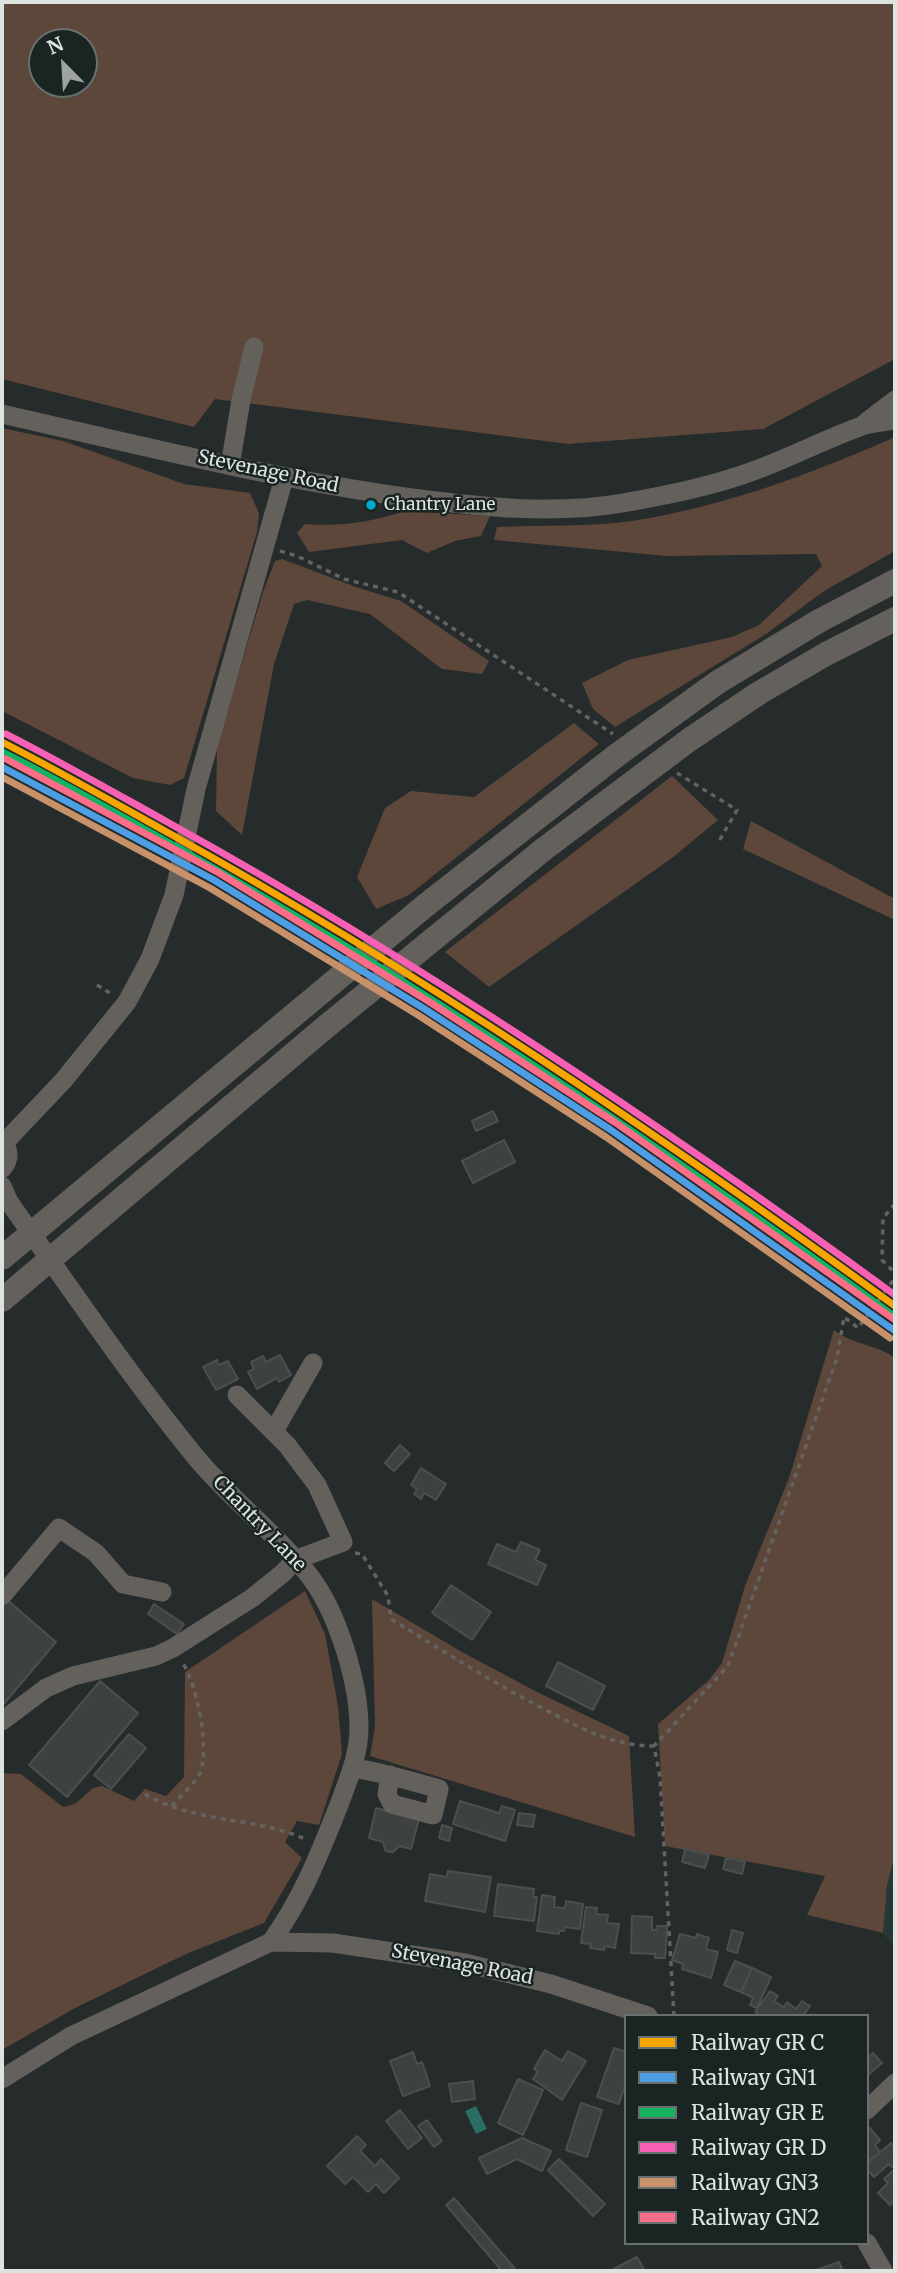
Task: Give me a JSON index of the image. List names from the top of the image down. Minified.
{"streets":{"street":["Stevenage Road","Chantry Lane"]},"crossings":[["Stevenage Road","Chantry Lane"]],"places":["Chantry Lane"],"lines":["rail line GN2","rail line GN1","rail line GN3"],"legend":["Railway GR C","Railway GN1","Railway GR E","Railway GR D","Railway GN3","Railway GN2"],"north":"top left"}
